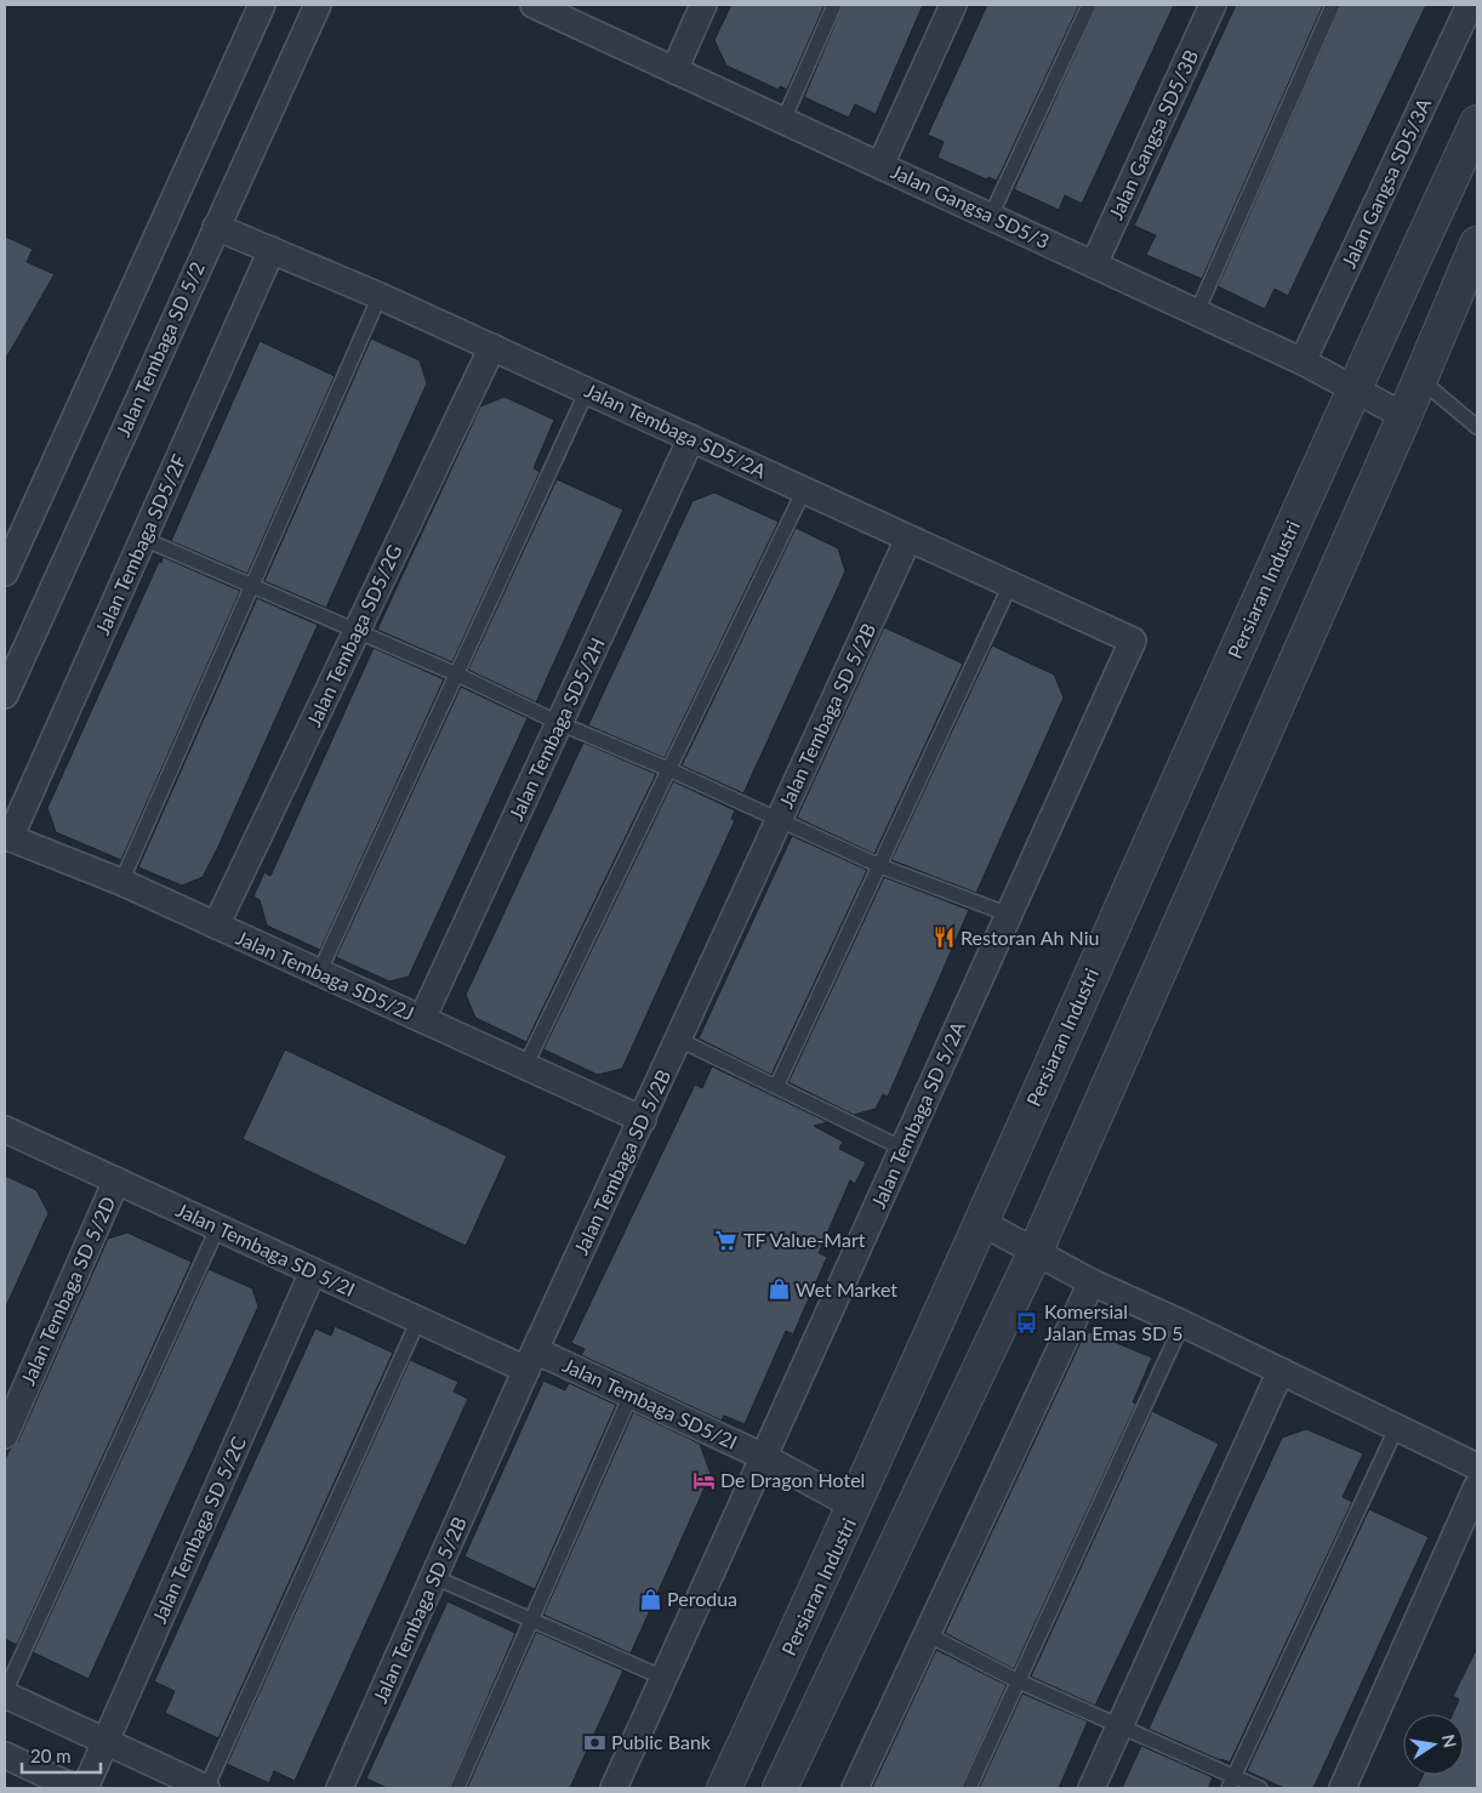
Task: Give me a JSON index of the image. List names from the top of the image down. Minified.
{"streets":{"street":["Jalan Gangsa SD5/3B","Jalan Gangsa SD5/3A","Jalan Gangsa SD5/3","Jalan Tembaga SD 5/2","Jalan Tembaga SD5/2A","Jalan Tembaga SD5/2F","Persiaran Industri","Jalan Tembaga SD5/2G","Jalan Tembaga SD 5/2B","Jalan Tembaga SD5/2H","Jalan Tembaga SD5/2J","Jalan Tembaga SD 5/2A","Jalan Tembaga SD 5/2I","Jalan Tembaga SD 5/2D","Jalan Tembaga SD5/2I","Jalan Tembaga SD 5/2C"]},"crossings":[["Jalan Gangsa SD5/3B","Jalan Gangsa SD5/3"],["Jalan Gangsa SD5/3A","Jalan Gangsa SD5/3"],["Jalan Gangsa SD5/3","Persiaran Industri"],["Jalan Tembaga SD 5/2","Jalan Tembaga SD5/2A"],["Jalan Tembaga SD5/2A","Jalan Tembaga SD5/2F"],["Jalan Tembaga SD5/2A","Jalan Tembaga SD5/2G"],["Jalan Tembaga SD5/2A","Jalan Tembaga SD 5/2B"],["Jalan Tembaga SD5/2A","Jalan Tembaga SD5/2H"],["Jalan Tembaga SD5/2A","Jalan Tembaga SD 5/2A"],["Jalan Tembaga SD5/2F","Jalan Tembaga SD5/2J"],["Persiaran Industri","Jalan Tembaga SD5/2I"],["Jalan Tembaga SD5/2G","Jalan Tembaga SD5/2J"],["Jalan Tembaga SD 5/2B","Jalan Tembaga SD5/2J"],["Jalan Tembaga SD 5/2B","Jalan Tembaga SD 5/2I"],["Jalan Tembaga SD 5/2B","Jalan Tembaga SD5/2I"],["Jalan Tembaga SD5/2H","Jalan Tembaga SD5/2J"],["Jalan Tembaga SD 5/2A","Jalan Tembaga SD5/2I"],["Jalan Tembaga SD 5/2I","Jalan Tembaga SD 5/2D"],["Jalan Tembaga SD 5/2I","Jalan Tembaga SD5/2I"],["Jalan Tembaga SD 5/2I","Jalan Tembaga SD 5/2C"]],"places":{"restaurant":["Restoran Ah Niu"],"supermarket":["TF Value-Mart"],"shop":["Wet Market","Perodua"],"bus stop":["Komersial Jalan Emas SD 5"],"hotel":["De Dragon Hotel"],"bank":["Public Bank"]},"scale_bar":"20 m","north":"right"}
